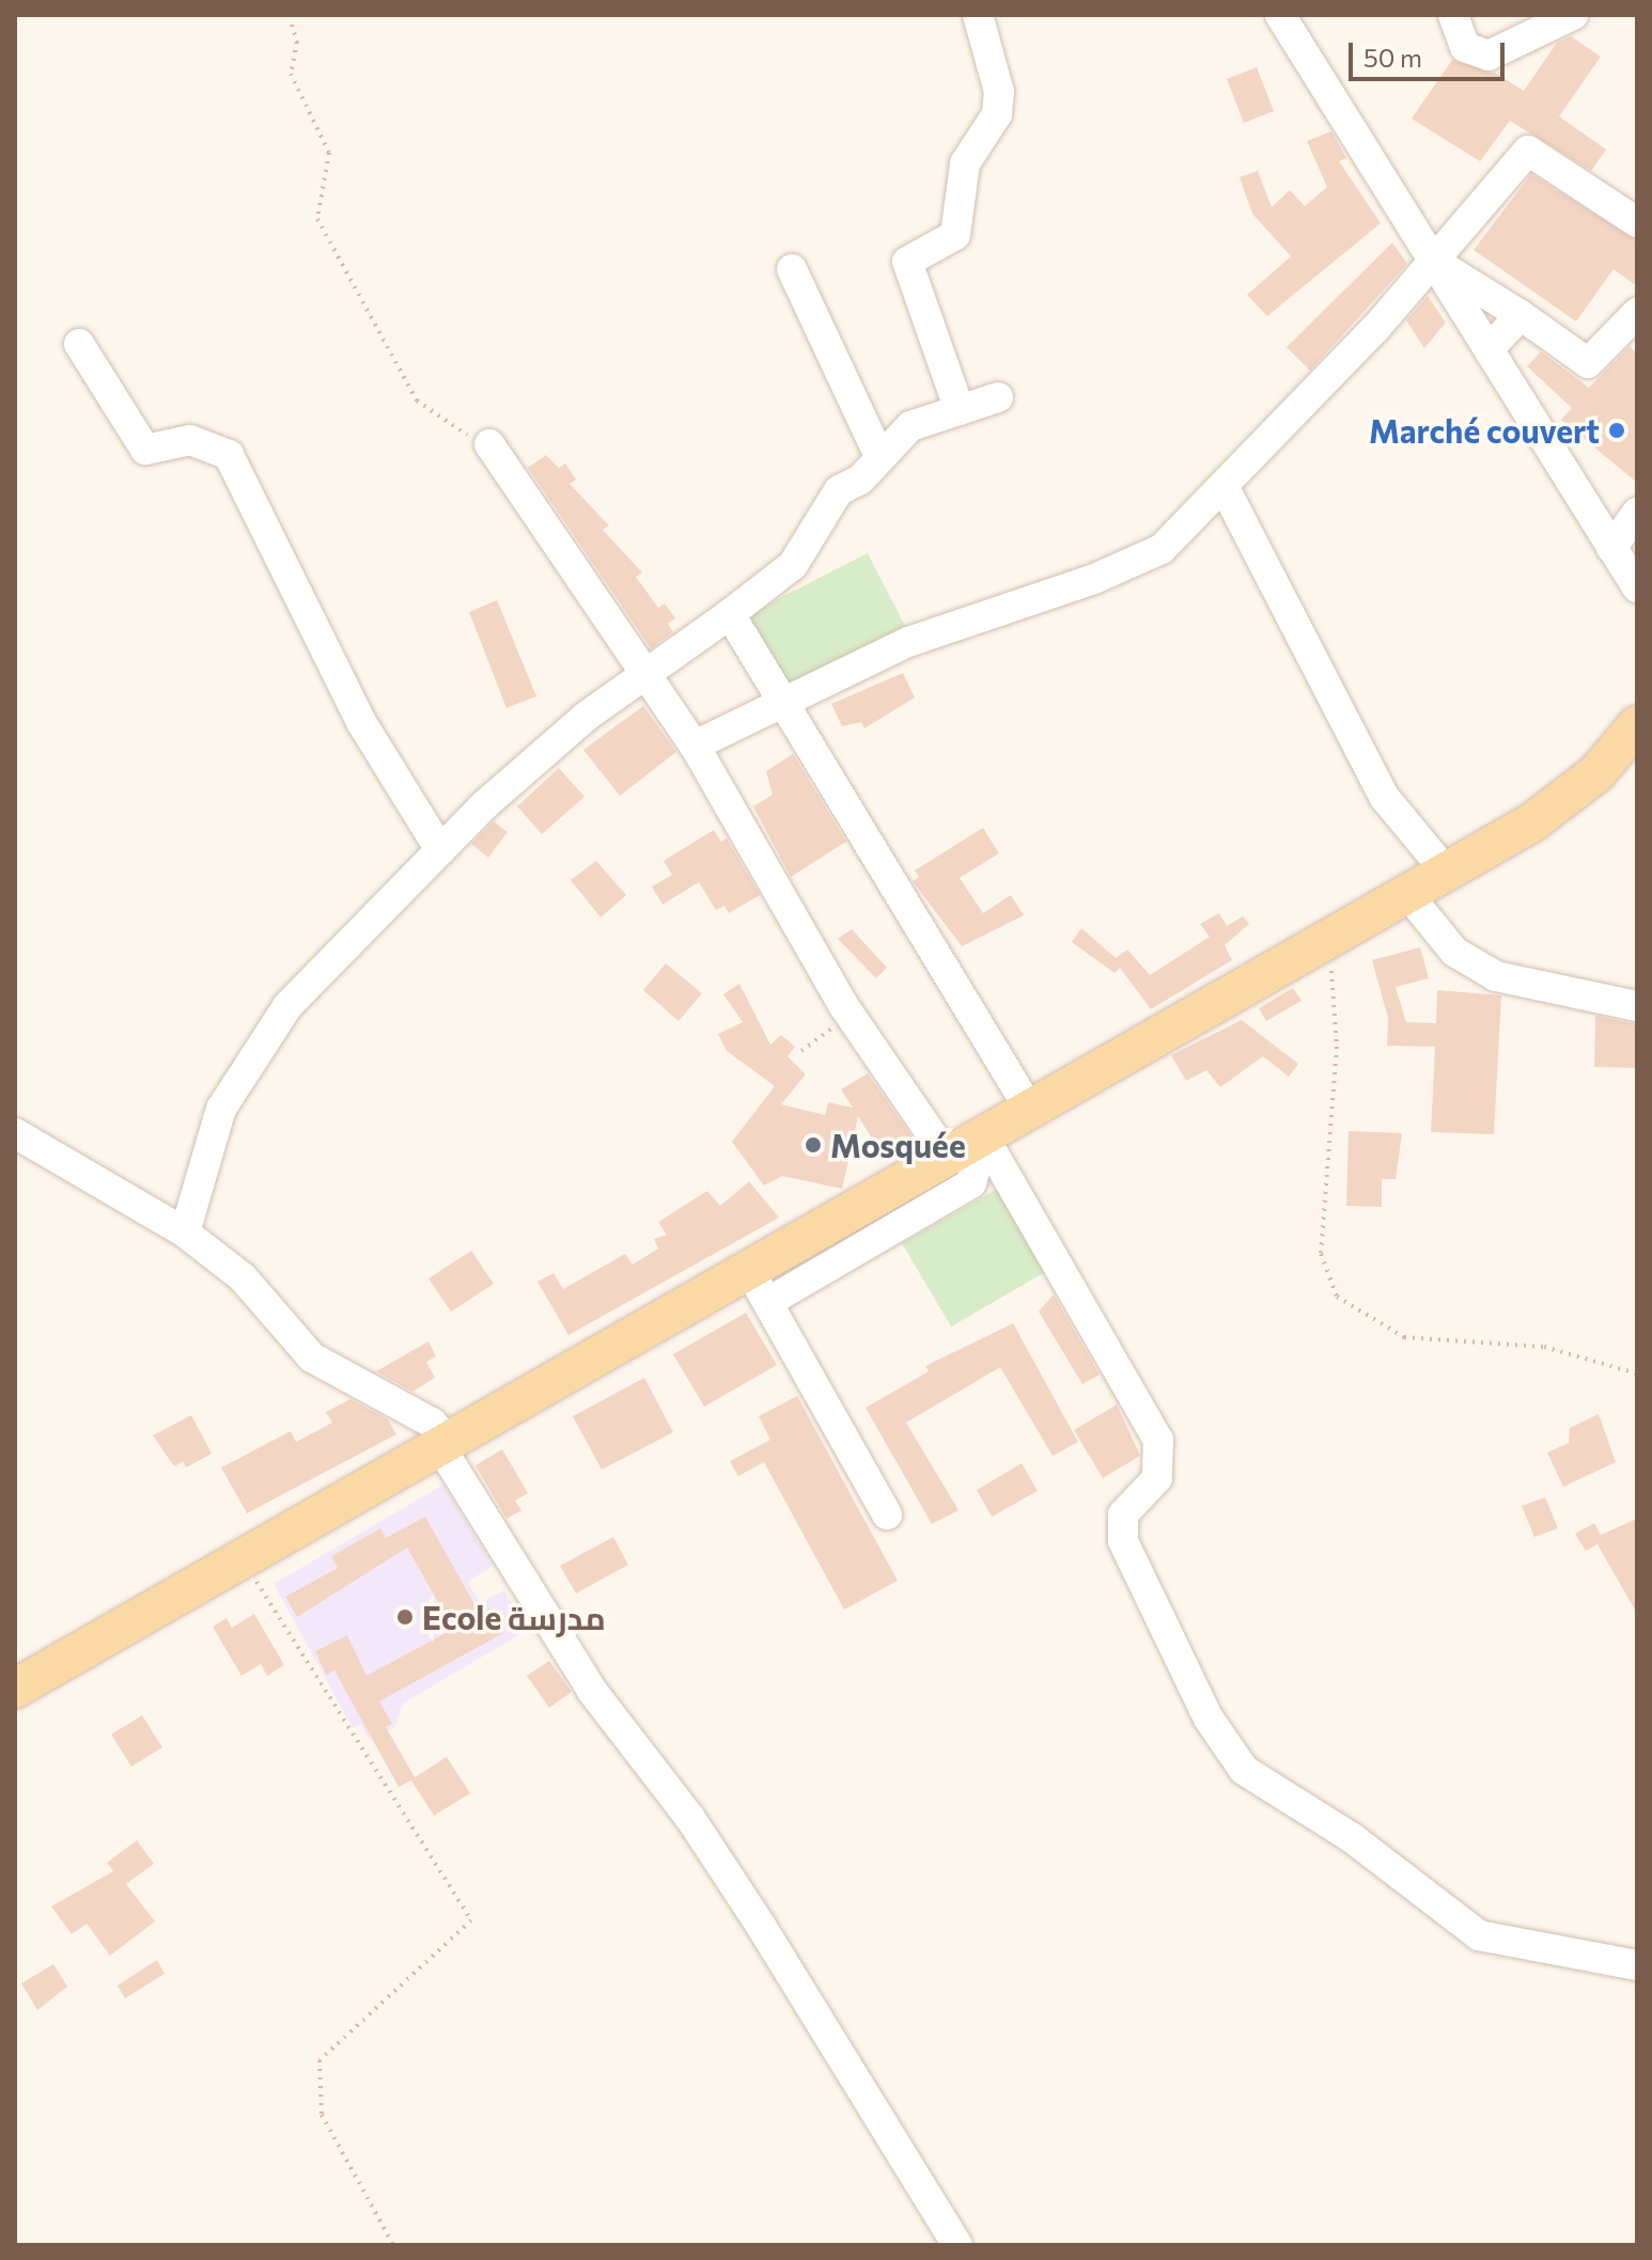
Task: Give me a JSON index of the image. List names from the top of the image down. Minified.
{"places":["Marché couvert","Mosquée","Ecole مدرسة"],"scale_bar":"50 m"}
